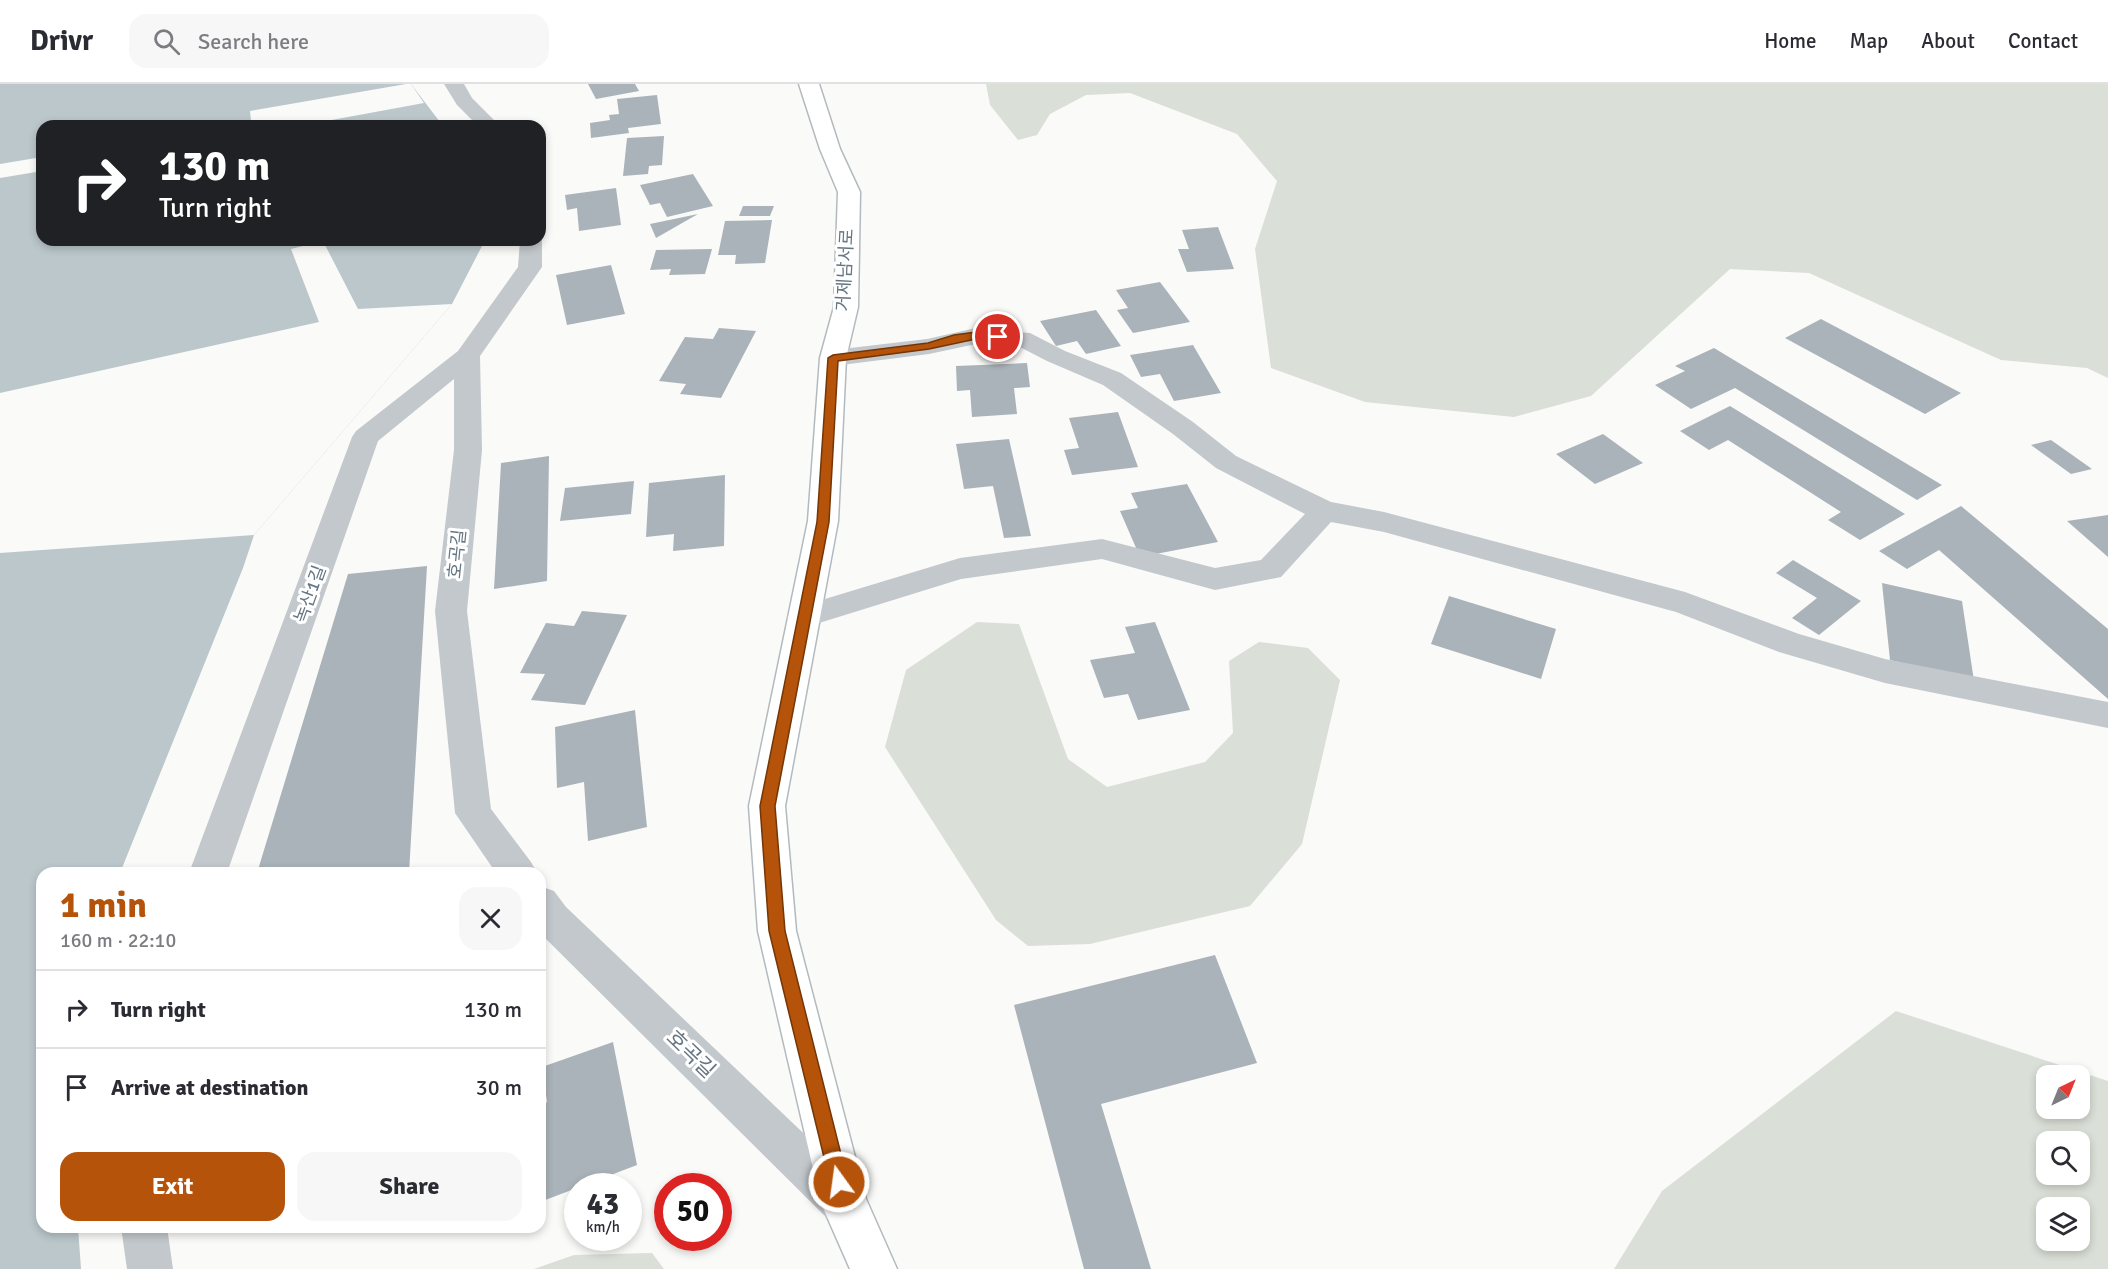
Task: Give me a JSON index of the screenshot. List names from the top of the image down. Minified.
{"streets":{"main road":["거제남서로"],"street":["호곡길","녹산1길"]},"crossings":[["거제남서로","호곡길"],["호곡길","녹산1길"]],"north":"top right","page":{"header":"Drivr","search":"Search here","nav":["Home","Map","About","Contact"],"turn":["130 m","Turn right"],"heading":["1 min","160 m · 22:10"],"list":[{"name":"Turn right","value":"130 m"},{"name":"Arrive at destination","value":"30 m"}],"buttons":["Exit","Share"],"speed":"43 km/h","limit":"50"}}
